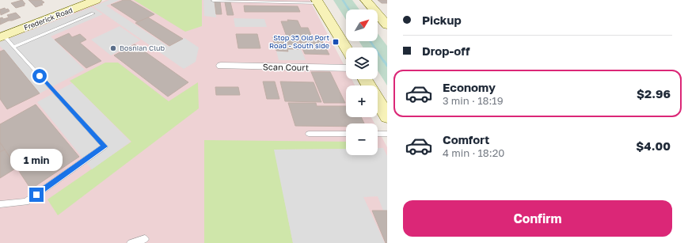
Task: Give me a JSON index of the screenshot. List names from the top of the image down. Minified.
{"streets":{"main road":["Frederick Road"],"street":["Scan Court"]},"places":{"transit":["Stop 35 Old Port Road - South side"],"other":["Bosnian Club"]},"north":"top right","page":{"banner":["Pickup","Drop-off"],"map_buttons":["+","−"],"list":[{"name":"Economy","note":"3 min · 18:19","value":"$2.96"},{"name":"Comfort","note":"4 min · 18:20","value":"$4.00"}],"bubble":"1 min","buttons":"Confirm"}}
